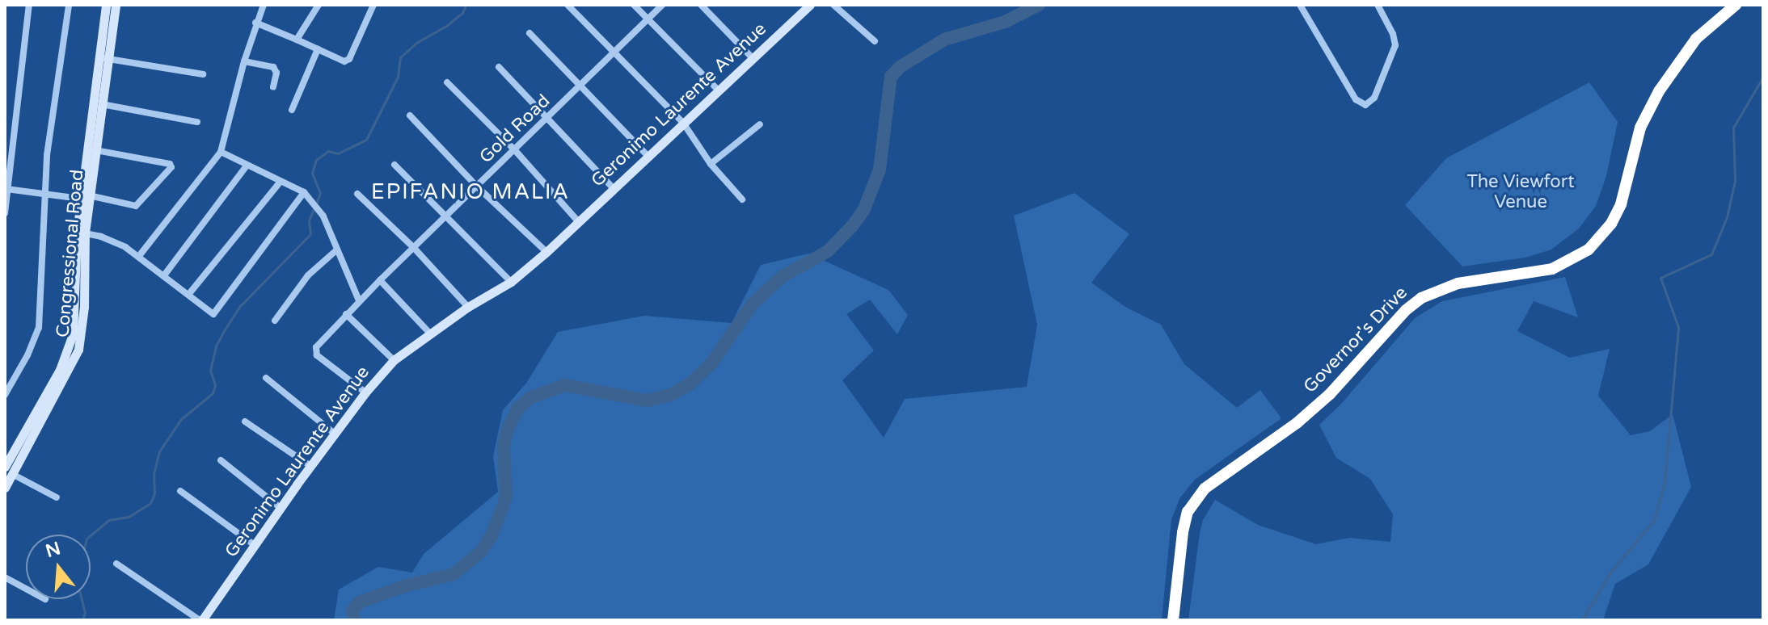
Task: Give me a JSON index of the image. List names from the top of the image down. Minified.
{"streets":{"highway":["Governor's Drive"],"main road":["Geronimo Laurente Avenue","Congressional Road"],"street":["Gold Road"]},"districts":["EPIFANIO MALIA"],"parks":["The Viewfort Venue"],"north":"top"}
